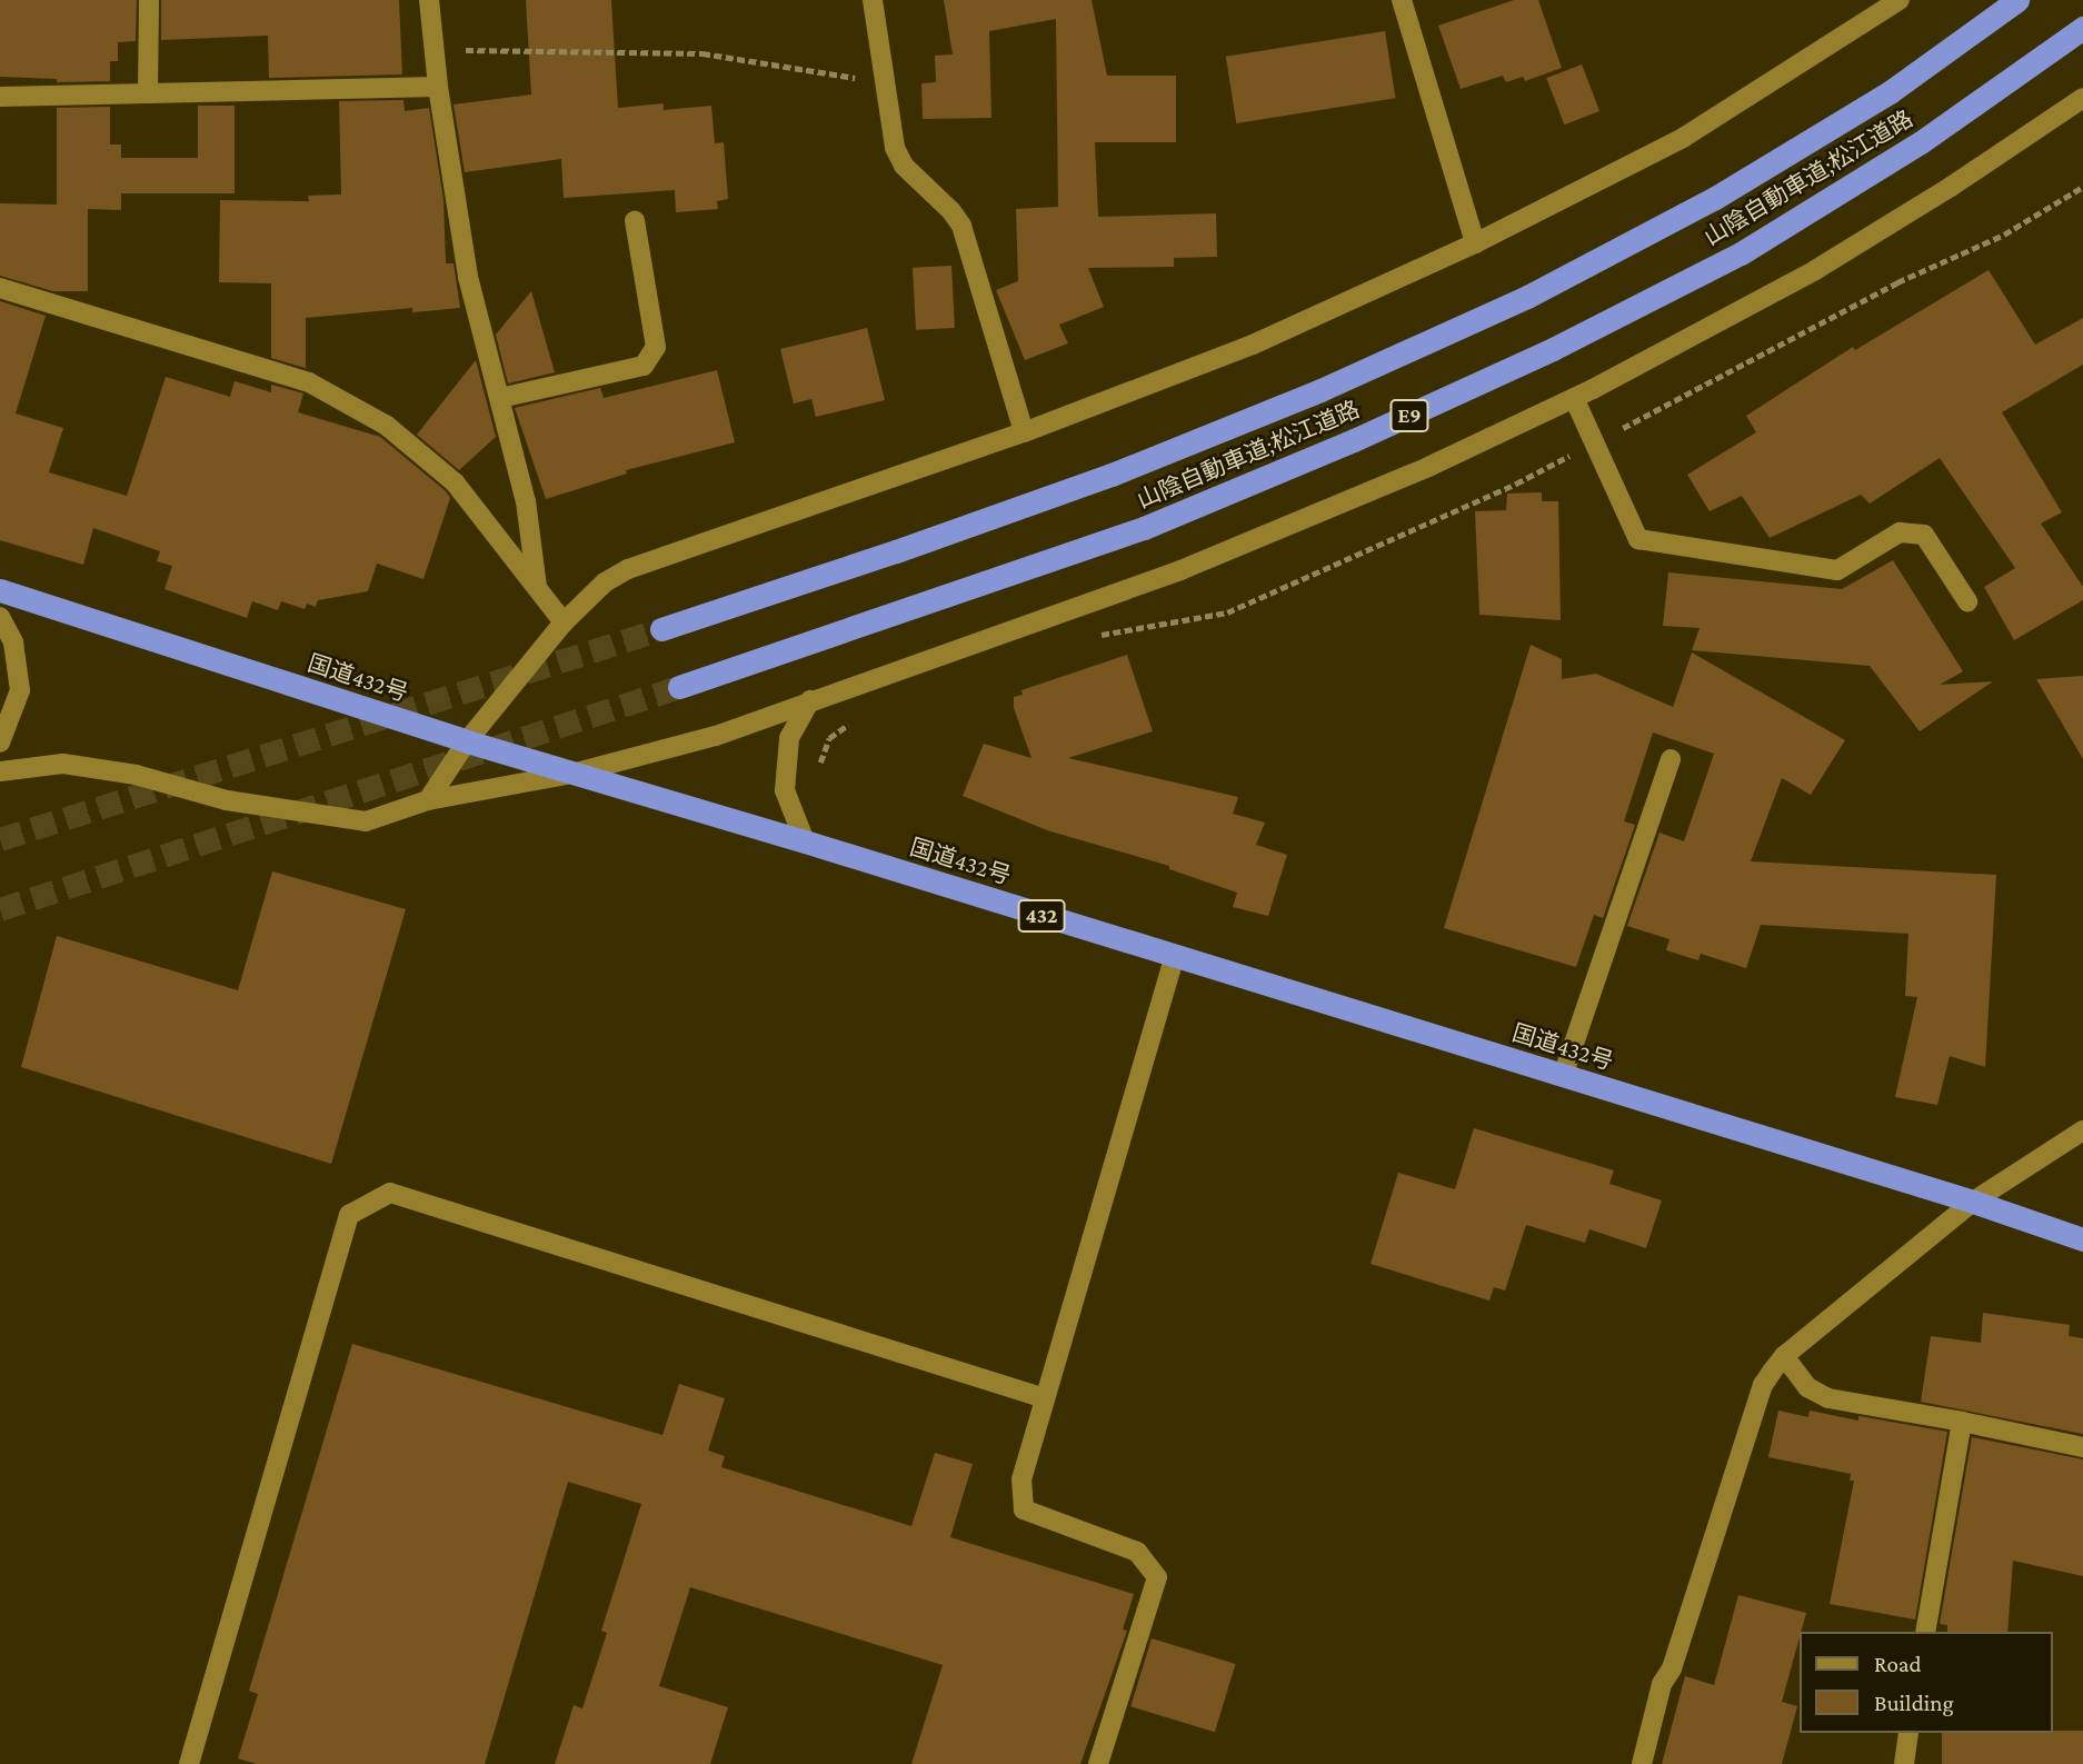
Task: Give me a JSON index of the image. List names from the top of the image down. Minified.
{"streets":{"highway":["山陰自動車道;松江道路","E9","国道432号","432"]},"legend":["Road","Building"]}
